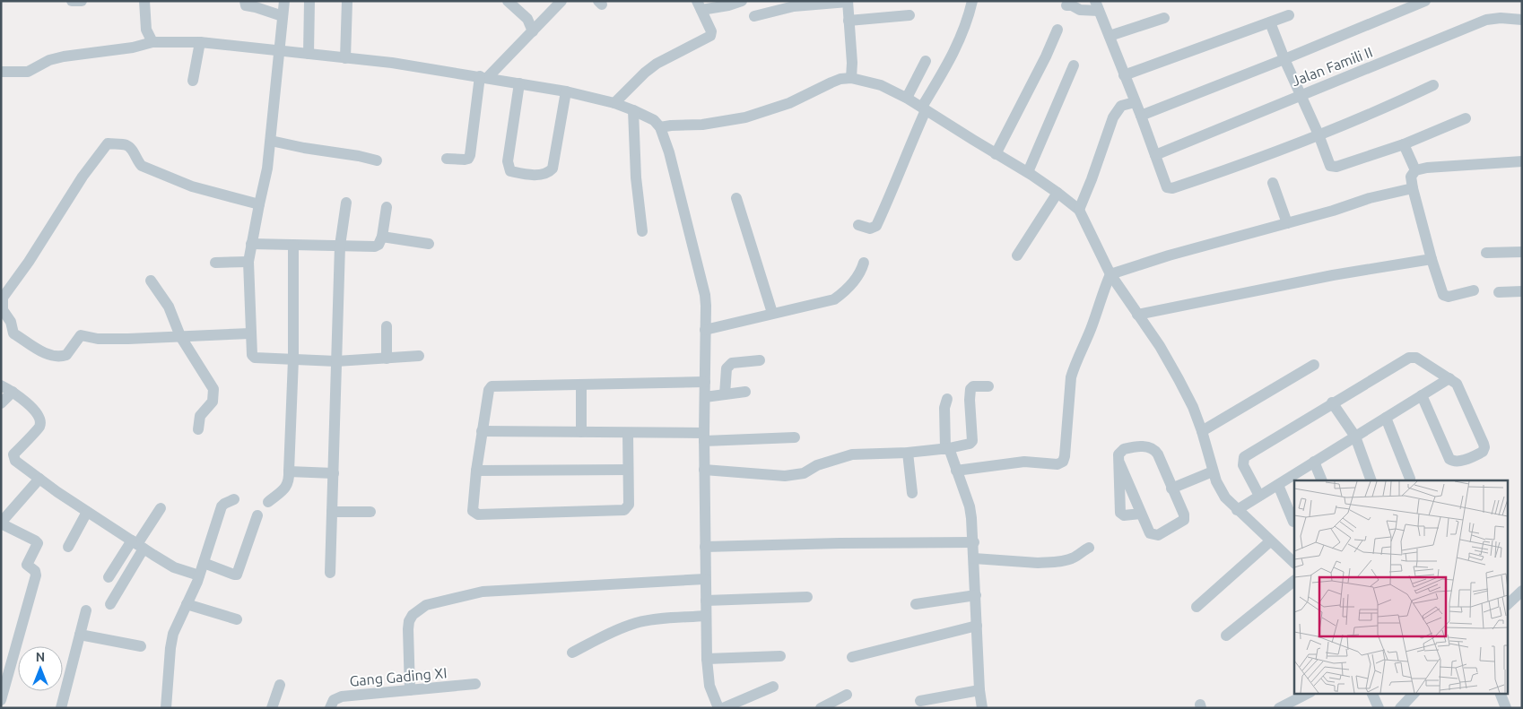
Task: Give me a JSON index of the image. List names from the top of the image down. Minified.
{"streets":{"street":["Jalan Famili II","Gang Gading XI"]},"north":"top"}
